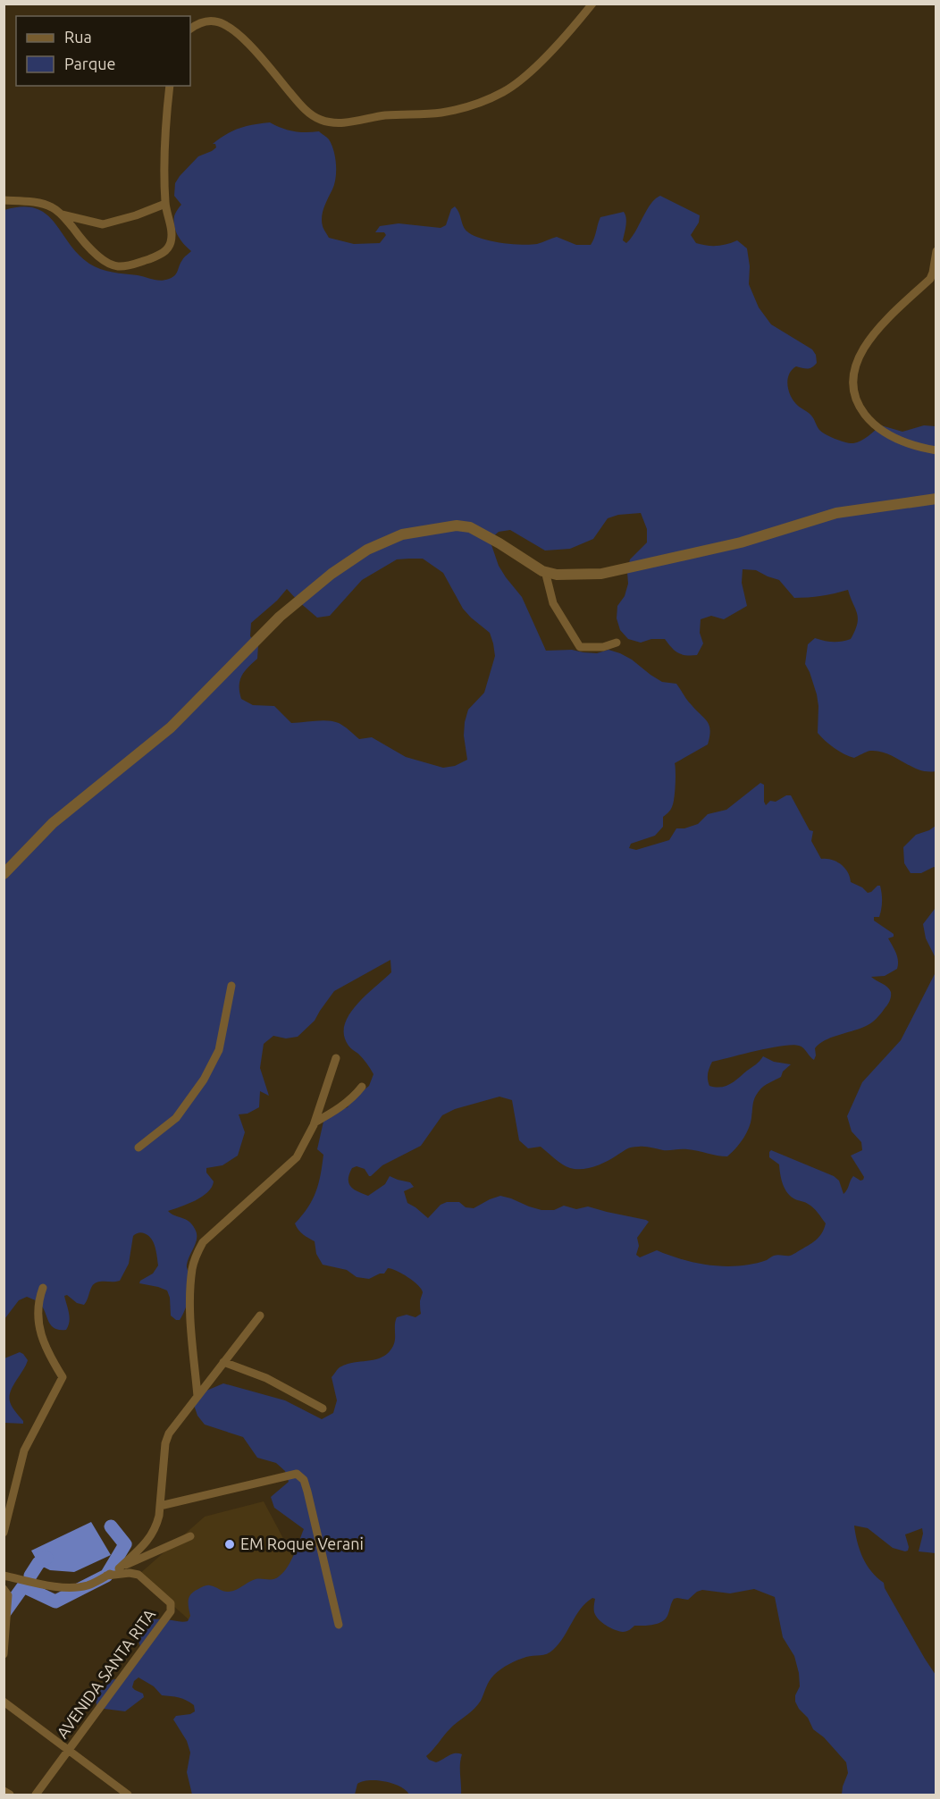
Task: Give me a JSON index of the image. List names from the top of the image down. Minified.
{"streets":{"street":["AVENIDA SANTA RITA"]},"places":["EM Roque Verani"],"legend":["Rua","Parque"]}
